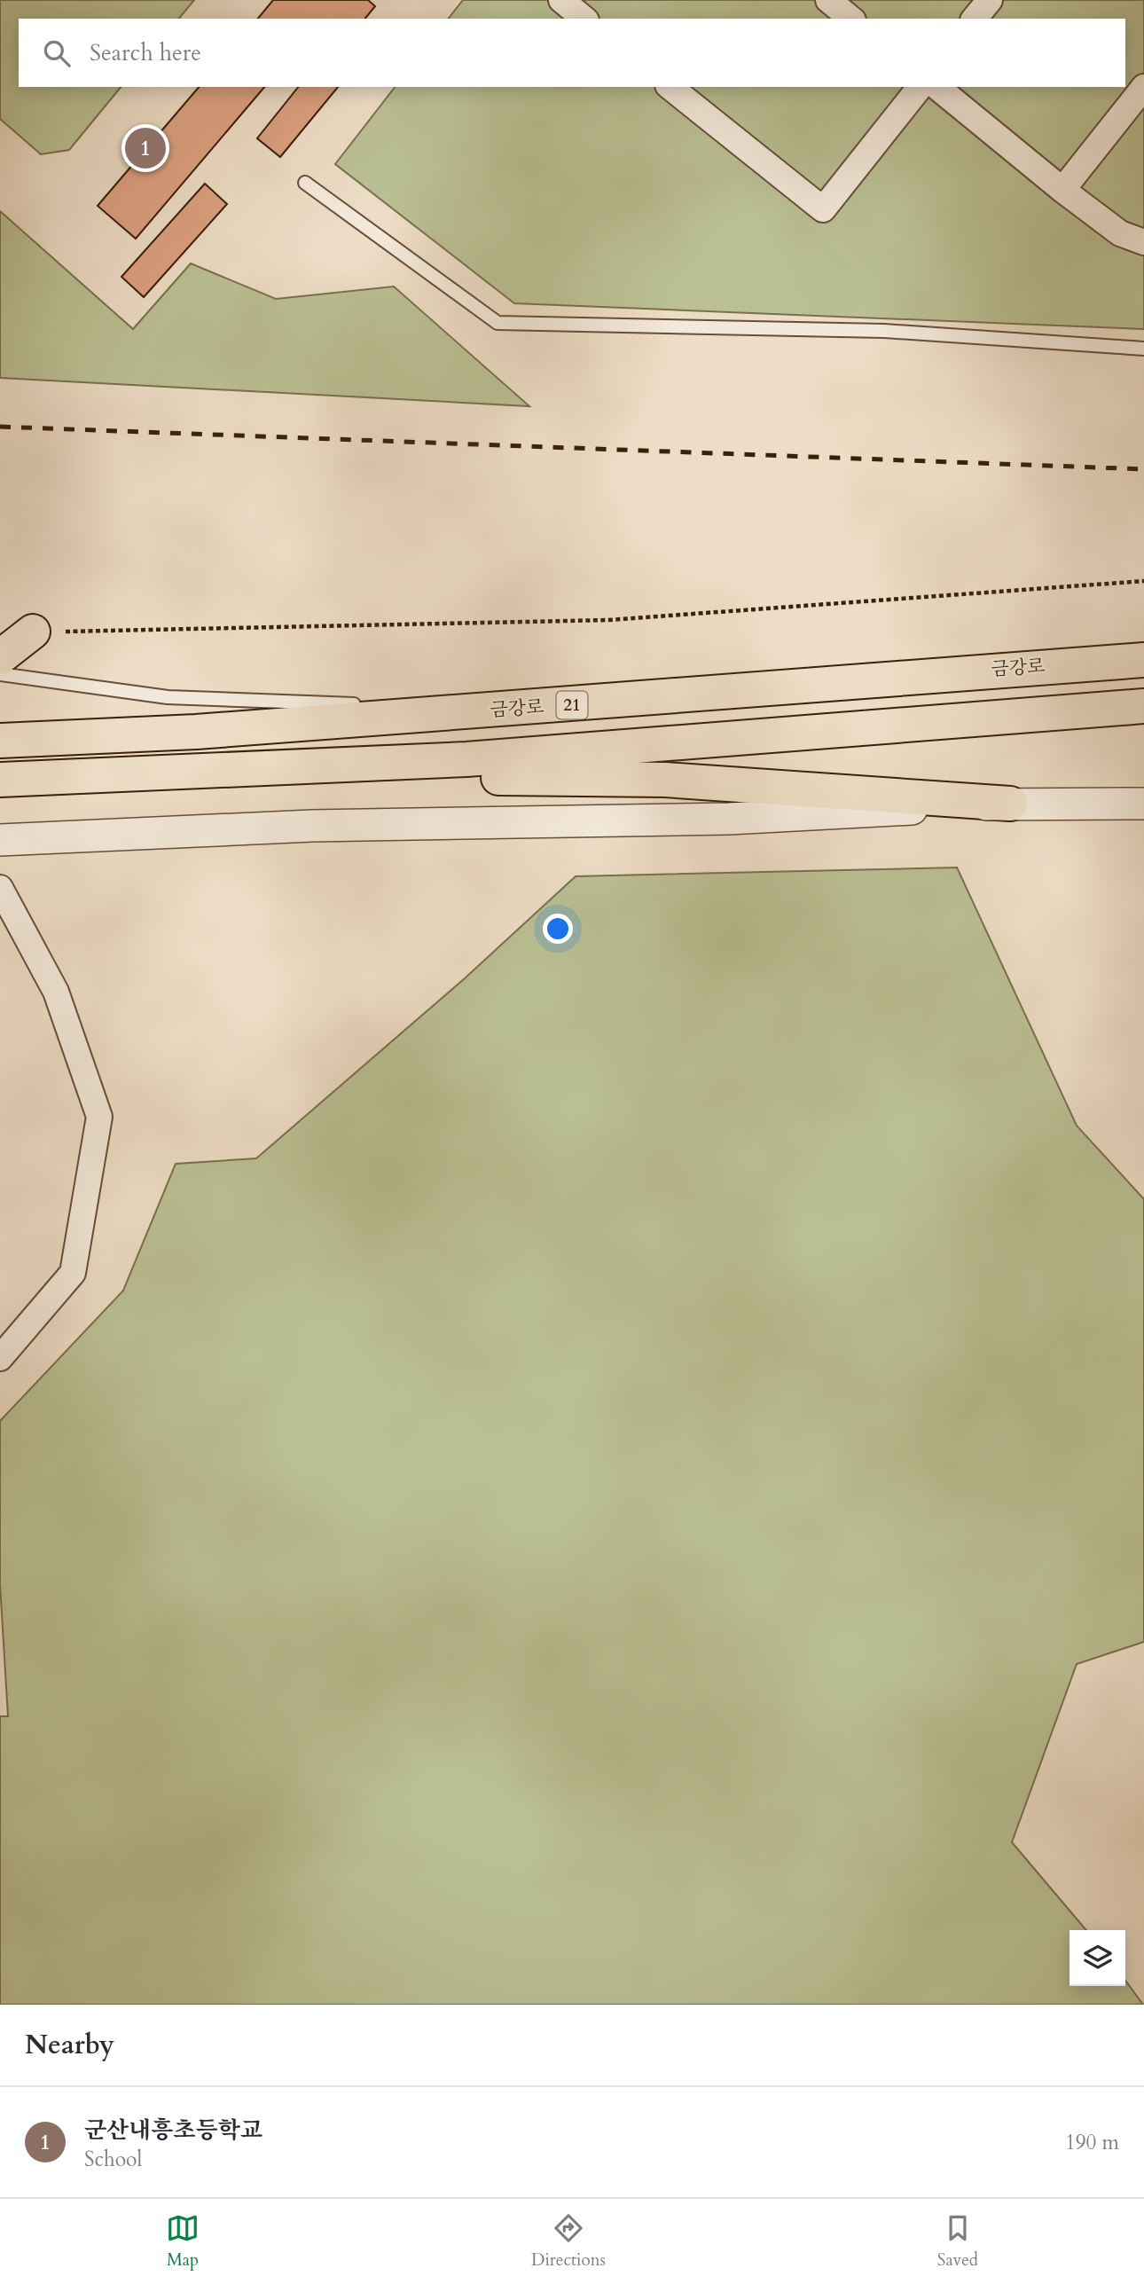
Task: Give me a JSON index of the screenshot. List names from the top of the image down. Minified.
{"streets":{"highway":["금강로","21"]},"page":{"search":"Search here","pins":"1","heading":"Nearby","list":[{"mark":"1","name":"군산내흥초등학교","note":"School","value":"190 m"}],"nav":["Map","Directions","Saved"]}}
